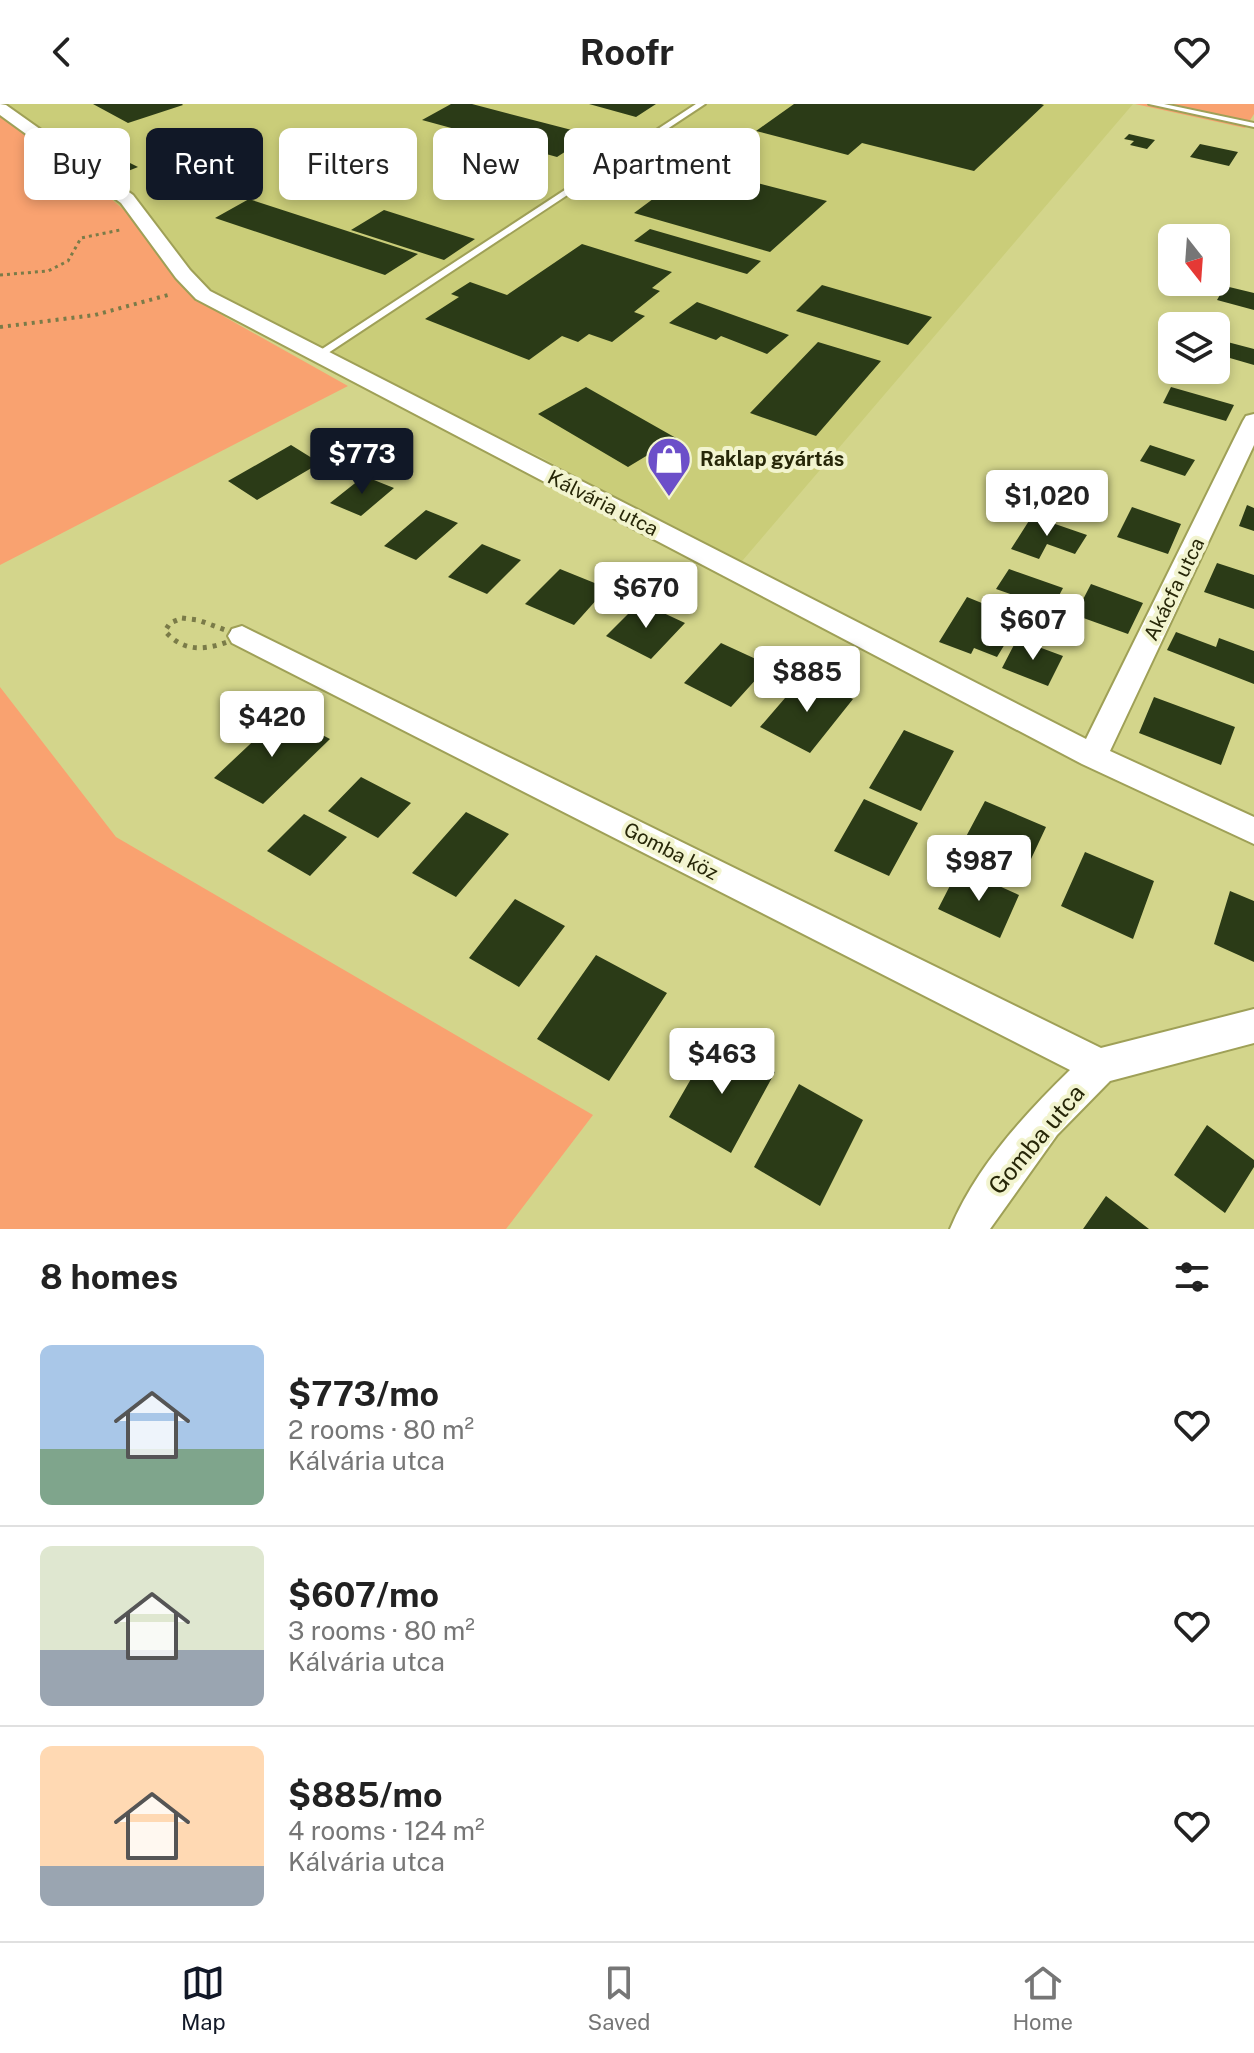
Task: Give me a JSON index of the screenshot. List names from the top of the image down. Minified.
{"streets":{"street":["Kálvária utca","Akácfa utca","Gomba köz","Gomba utca"]},"crossings":[["Kálvária utca","Akácfa utca"],["Gomba köz","Gomba utca"]],"places":{"shop":["Raklap gyártás"]},"north":"bottom","page":{"header":"Roofr","chip":["Buy","Rent","Filters","New","Apartment"],"price":["$773","$1,020","$670","$607","$885","$420","$987","$463"],"heading":"8 homes","list":[{"name":"$773/mo","note":"2 rooms · 80 m² · Kálvária utca"},{"name":"$607/mo","note":"3 rooms · 80 m² · Kálvária utca"},{"name":"$885/mo","note":"4 rooms · 124 m² · Kálvária utca"}],"tabs":["Map","Saved","Home"]}}
